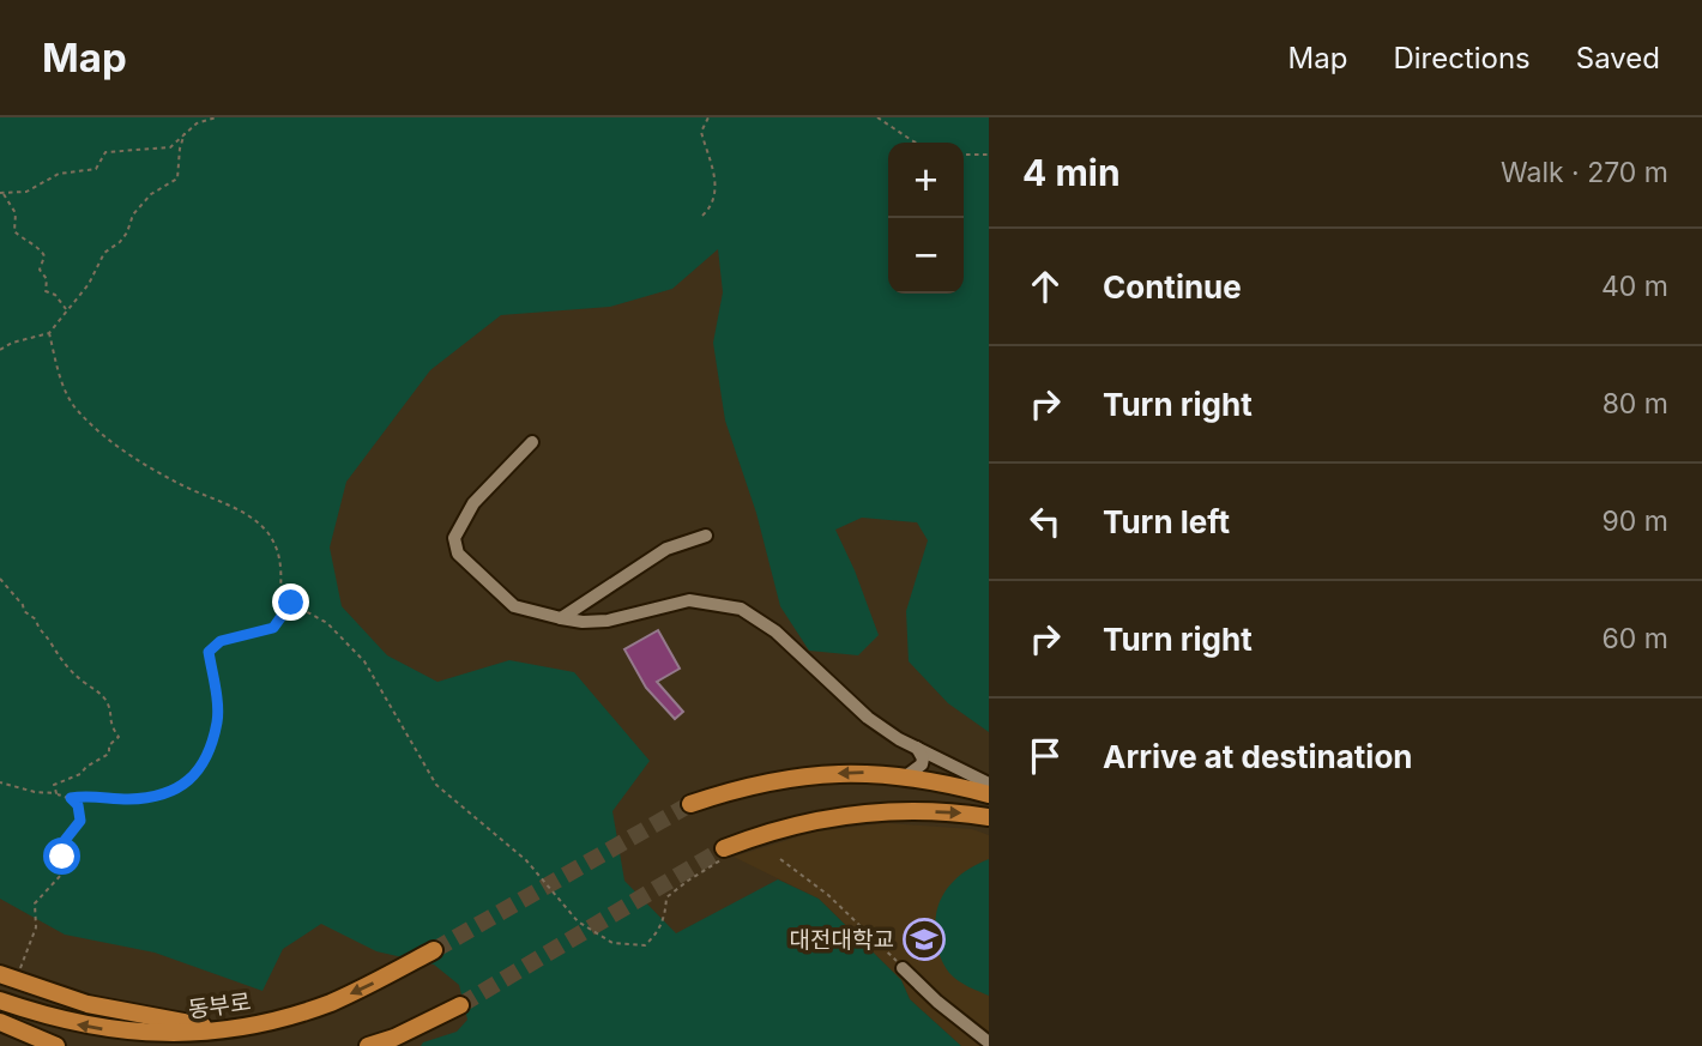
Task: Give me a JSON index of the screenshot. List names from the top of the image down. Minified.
{"streets":{"main road":["동부로"]},"places":{"school or university":["대전대학교"]},"page":{"header":"Map","nav":["Map","Directions","Saved"],"heading":["4 min","Walk · 270 m"],"map_buttons":["+","−"],"list":[["Continue","40 m"],["Turn right","80 m"],["Turn left","90 m"],["Turn right","60 m"],"Arrive at destination"]}}
